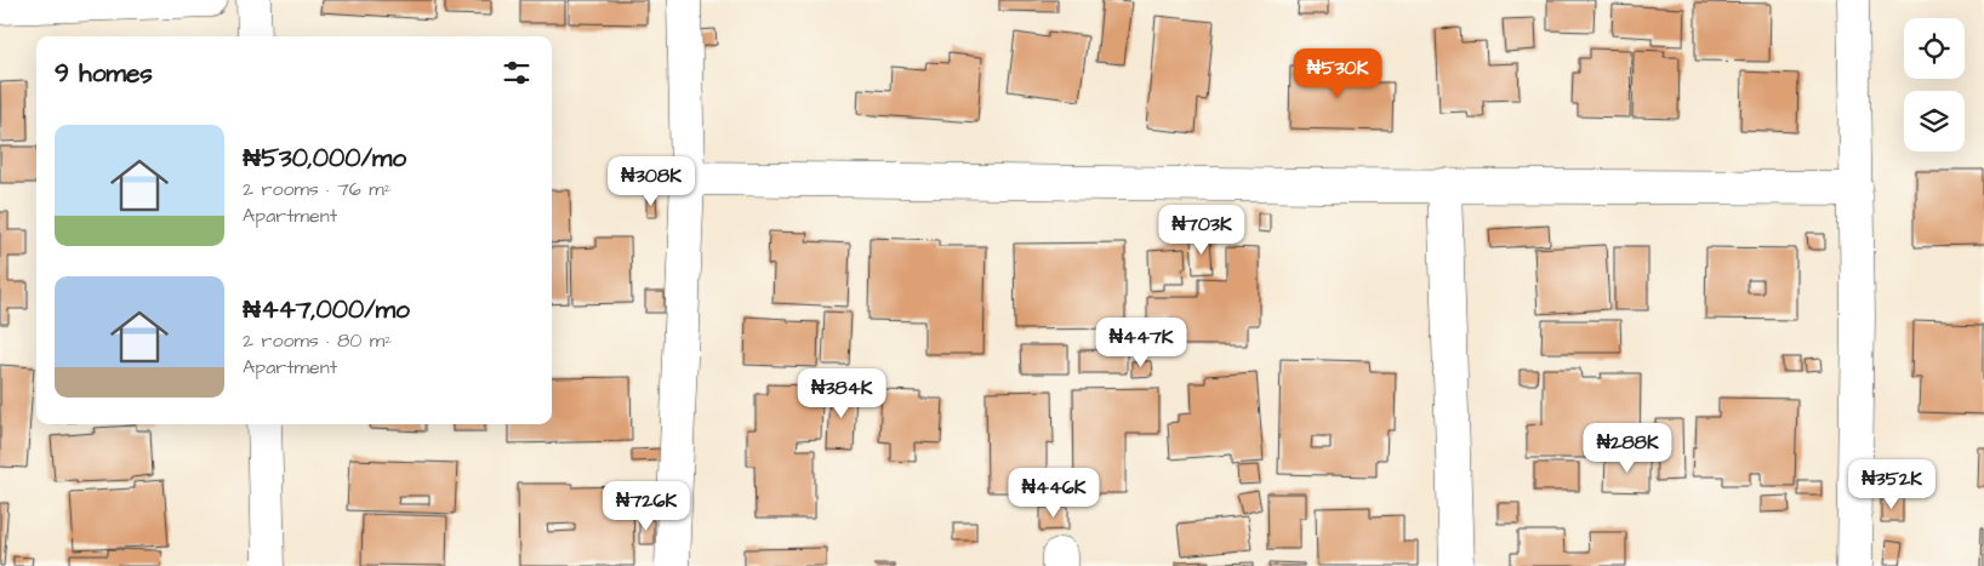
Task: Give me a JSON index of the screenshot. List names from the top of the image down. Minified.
{"page":{"heading":"9 homes","price":["₦530K","₦308K","₦703K","₦447K","₦384K","₦288K","₦352K","₦446K","₦726K"],"list":[{"name":"₦530,000/mo","note":"2 rooms · 76 m² · Apartment"},{"name":"₦447,000/mo","note":"2 rooms · 80 m² · Apartment"}]}}
